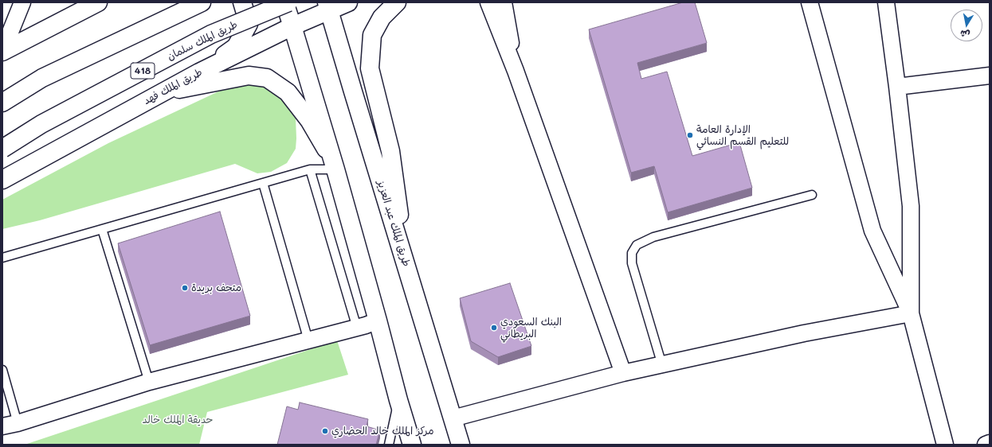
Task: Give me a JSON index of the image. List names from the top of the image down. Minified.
{"streets":{"main road":["طريق الملك سلمان","418","طريق الملك فهد","طريق الملك عبد العزيز"]},"crossings":[["طريق الملك فهد","طريق الملك عبد العزيز"]],"parks":["حديقة الملك خالد"],"places":["الإدارة العامة للتعليم القسم النسائي","متحف بريدة","البنك السعودي البريطاني","مركز الملك خالد الحضاري"],"north":"bottom"}
